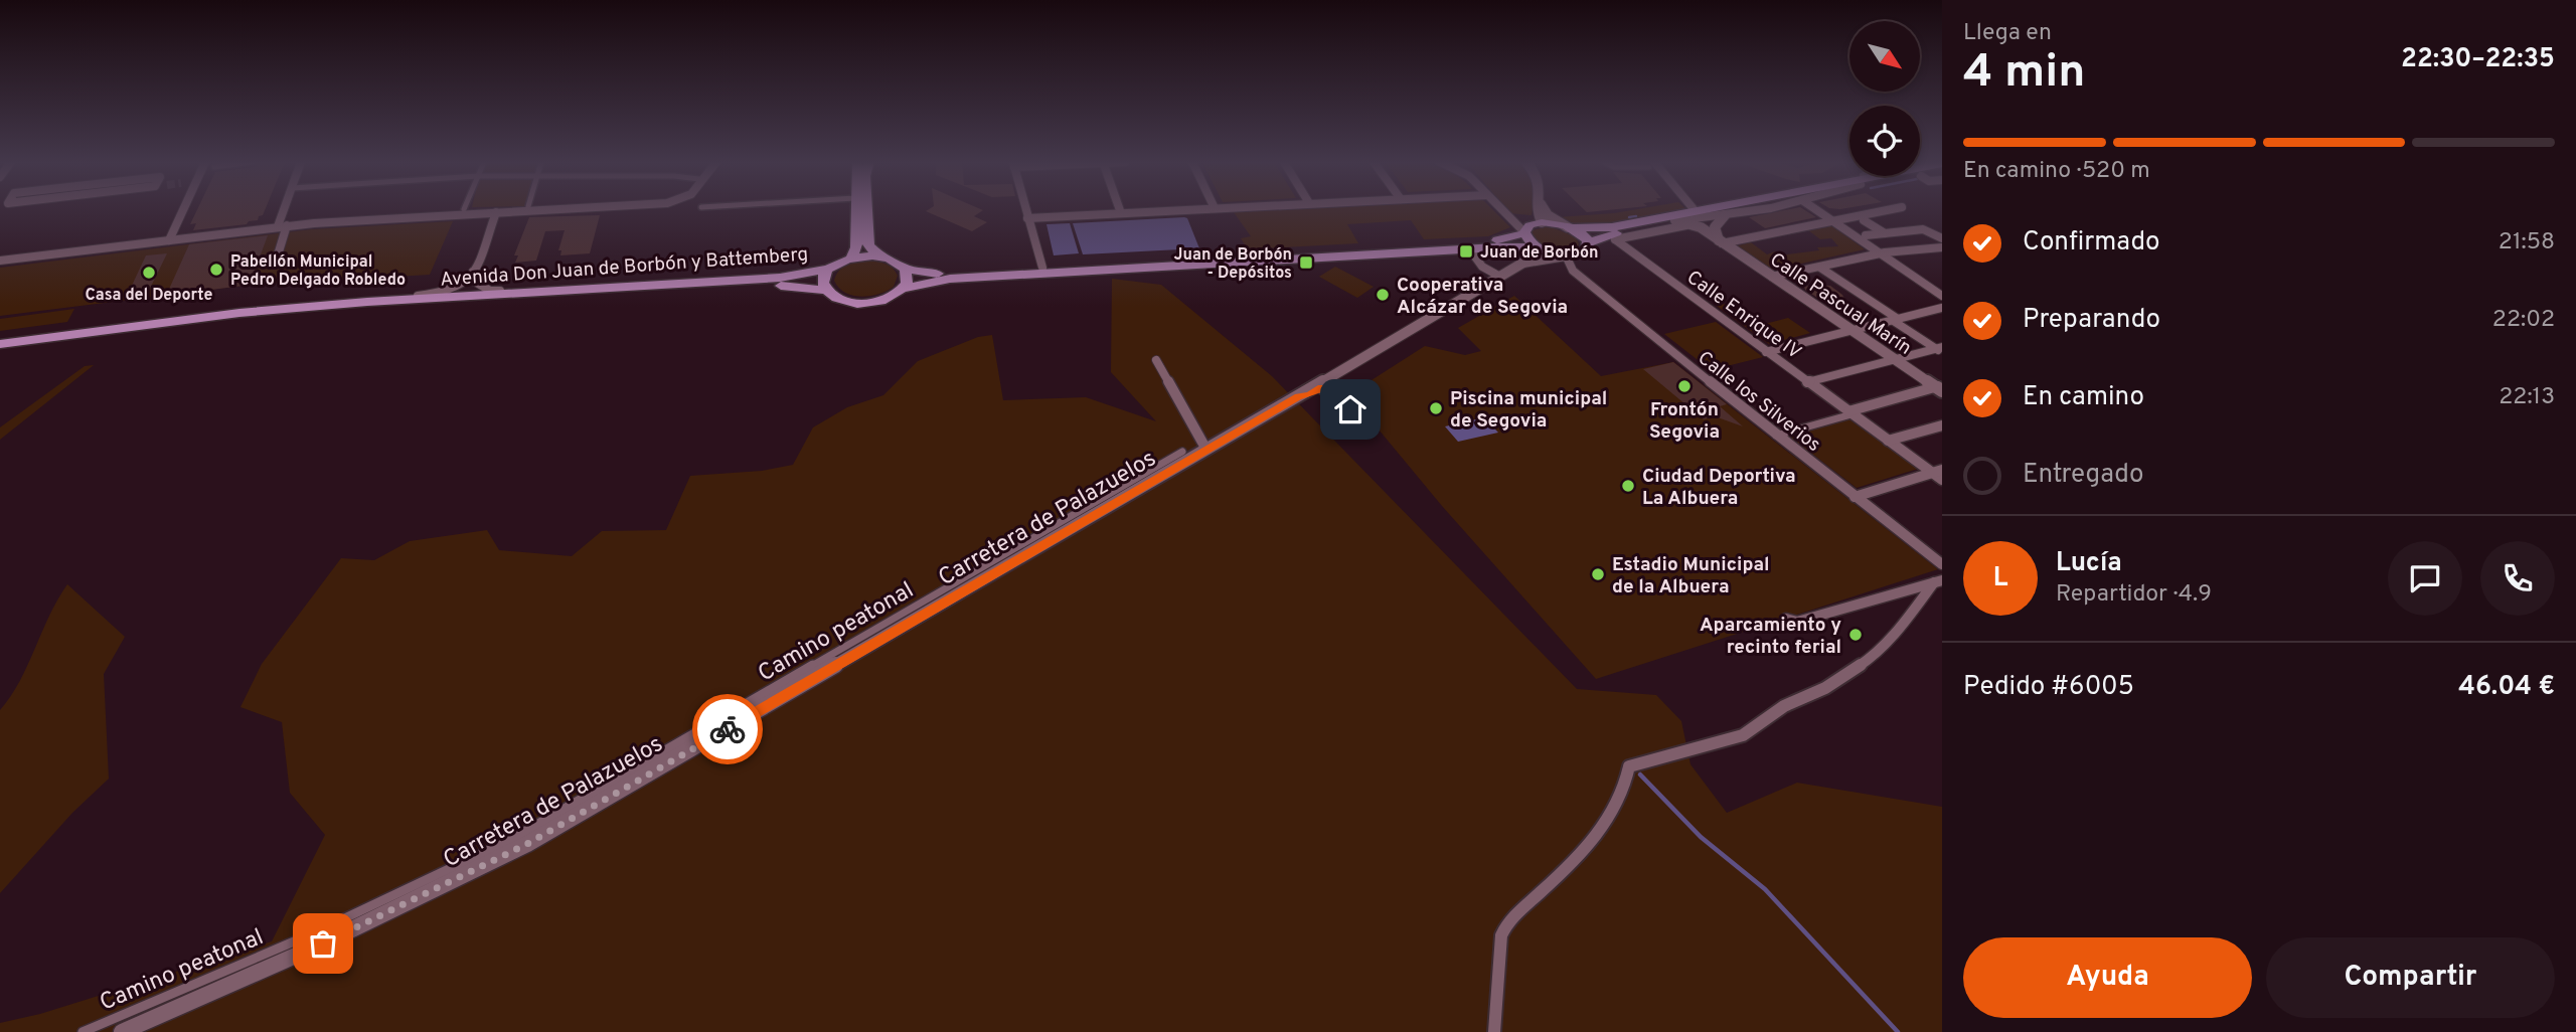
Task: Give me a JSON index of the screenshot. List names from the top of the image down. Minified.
{"streets":{"main road":["Avenida Don Juan de Borbón y Battemberg"],"street":["Calle Pascual Marín","Calle Enrique IV","Calle los Silverios","Carretera de Palazuelos","Camino peatonal"]},"crossings":[["Calle Pascual Marín","Calle Enrique IV"]],"places":{"transit":["Juan de Borbón","Juan de Borbón - Depósitos"],"other":["Pabellón Municipal Pedro Delgado Robledo","Casa del Deporte","Cooperativa Alcázar de Segovia","Frontón Segovia","Piscina municipal de Segovia","Ciudad Deportiva La Albuera","Estadio Municipal de la Albuera","Aparcamiento y recinto ferial"]},"north":"bottom right","page":{"heading":["4 min","Llega en","22:30–22:35"],"panel":["Lucía","Repartidor · 4.9","Pedido #6005","46.04 €"],"bar":"En camino · 520 m","list":[["Confirmado","21:58"],["Preparando","22:02"],["En camino","22:13"],"Entregado"],"round":"L","buttons":["Ayuda","Compartir"]}}
